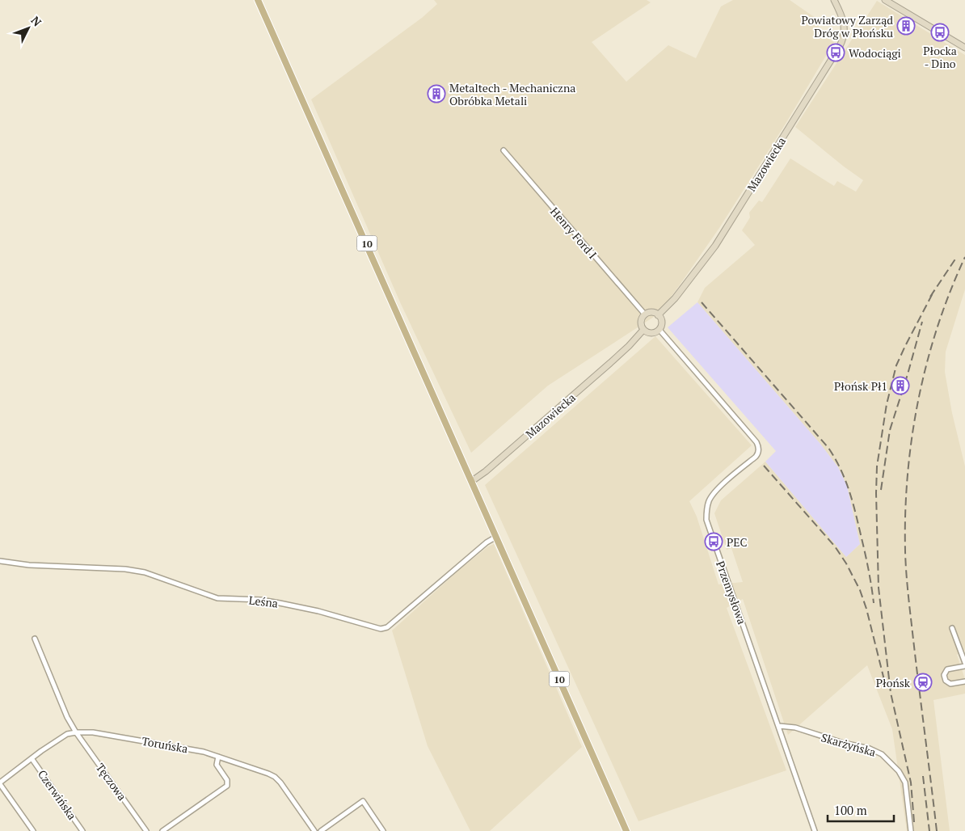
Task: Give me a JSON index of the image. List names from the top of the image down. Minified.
{"streets":{"main road":["10"],"street":["Mazowiecka","Henry Ford I","Przemysłowa","Leśna","Toruńska","Skarżyńska","Tęczowa","Czerwińska"]},"crossings":[["Mazowiecka","Henry Ford I"],["Mazowiecka","10"],["Mazowiecka","Przemysłowa"],["Henry Ford I","Przemysłowa"],["10","Leśna"],["Przemysłowa","Skarżyńska"],["Toruńska","Tęczowa"],["Toruńska","Czerwińska"]],"places":{"building":["Powiatowy Zarząd Dróg w Płońsku","Metaltech - Mechaniczna Obróbka Metali","Płońsk Pł1"],"bus stop":["Płocka - Dino","Wodociągi","PEC"],"station":["Płońsk"]},"scale_bar":"100 m","north":"top right"}
